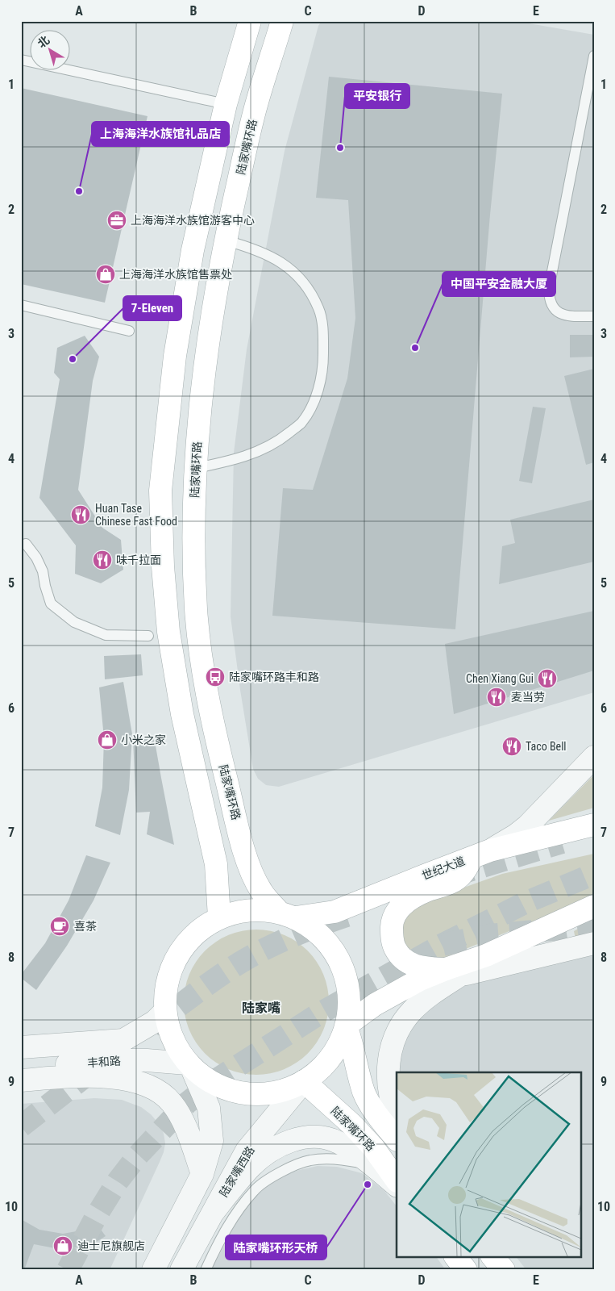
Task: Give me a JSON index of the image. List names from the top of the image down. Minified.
{"streets":{"main road":["陆家嘴环路","世纪大道"],"street":["丰和路","陆家嘴西路"]},"crossings":[["陆家嘴环路","世纪大道"],["陆家嘴环路","陆家嘴西路"],["世纪大道","丰和路"]],"districts":["陆家嘴"],"places":{"other":["平安银行","上海海洋水族馆礼品店","中国平安金融大厦","7-Eleven","陆家嘴环形天桥"],"office":["上海海洋水族馆游客中心"],"shop":["上海海洋水族馆售票处","小米之家","迪士尼旗舰店"],"restaurant":["Huan Tase Chinese Fast Food","味千拉面","Chen Xiang Gui","麦当劳","Taco Bell"],"bus stop":["陆家嘴环路丰和路"],"cafe":["喜茶"]},"north":"top left","grid":{"columns":["A","B","C","D","E"],"rows":["1","2","3","4","5","6","7","8","9","10"]}}
